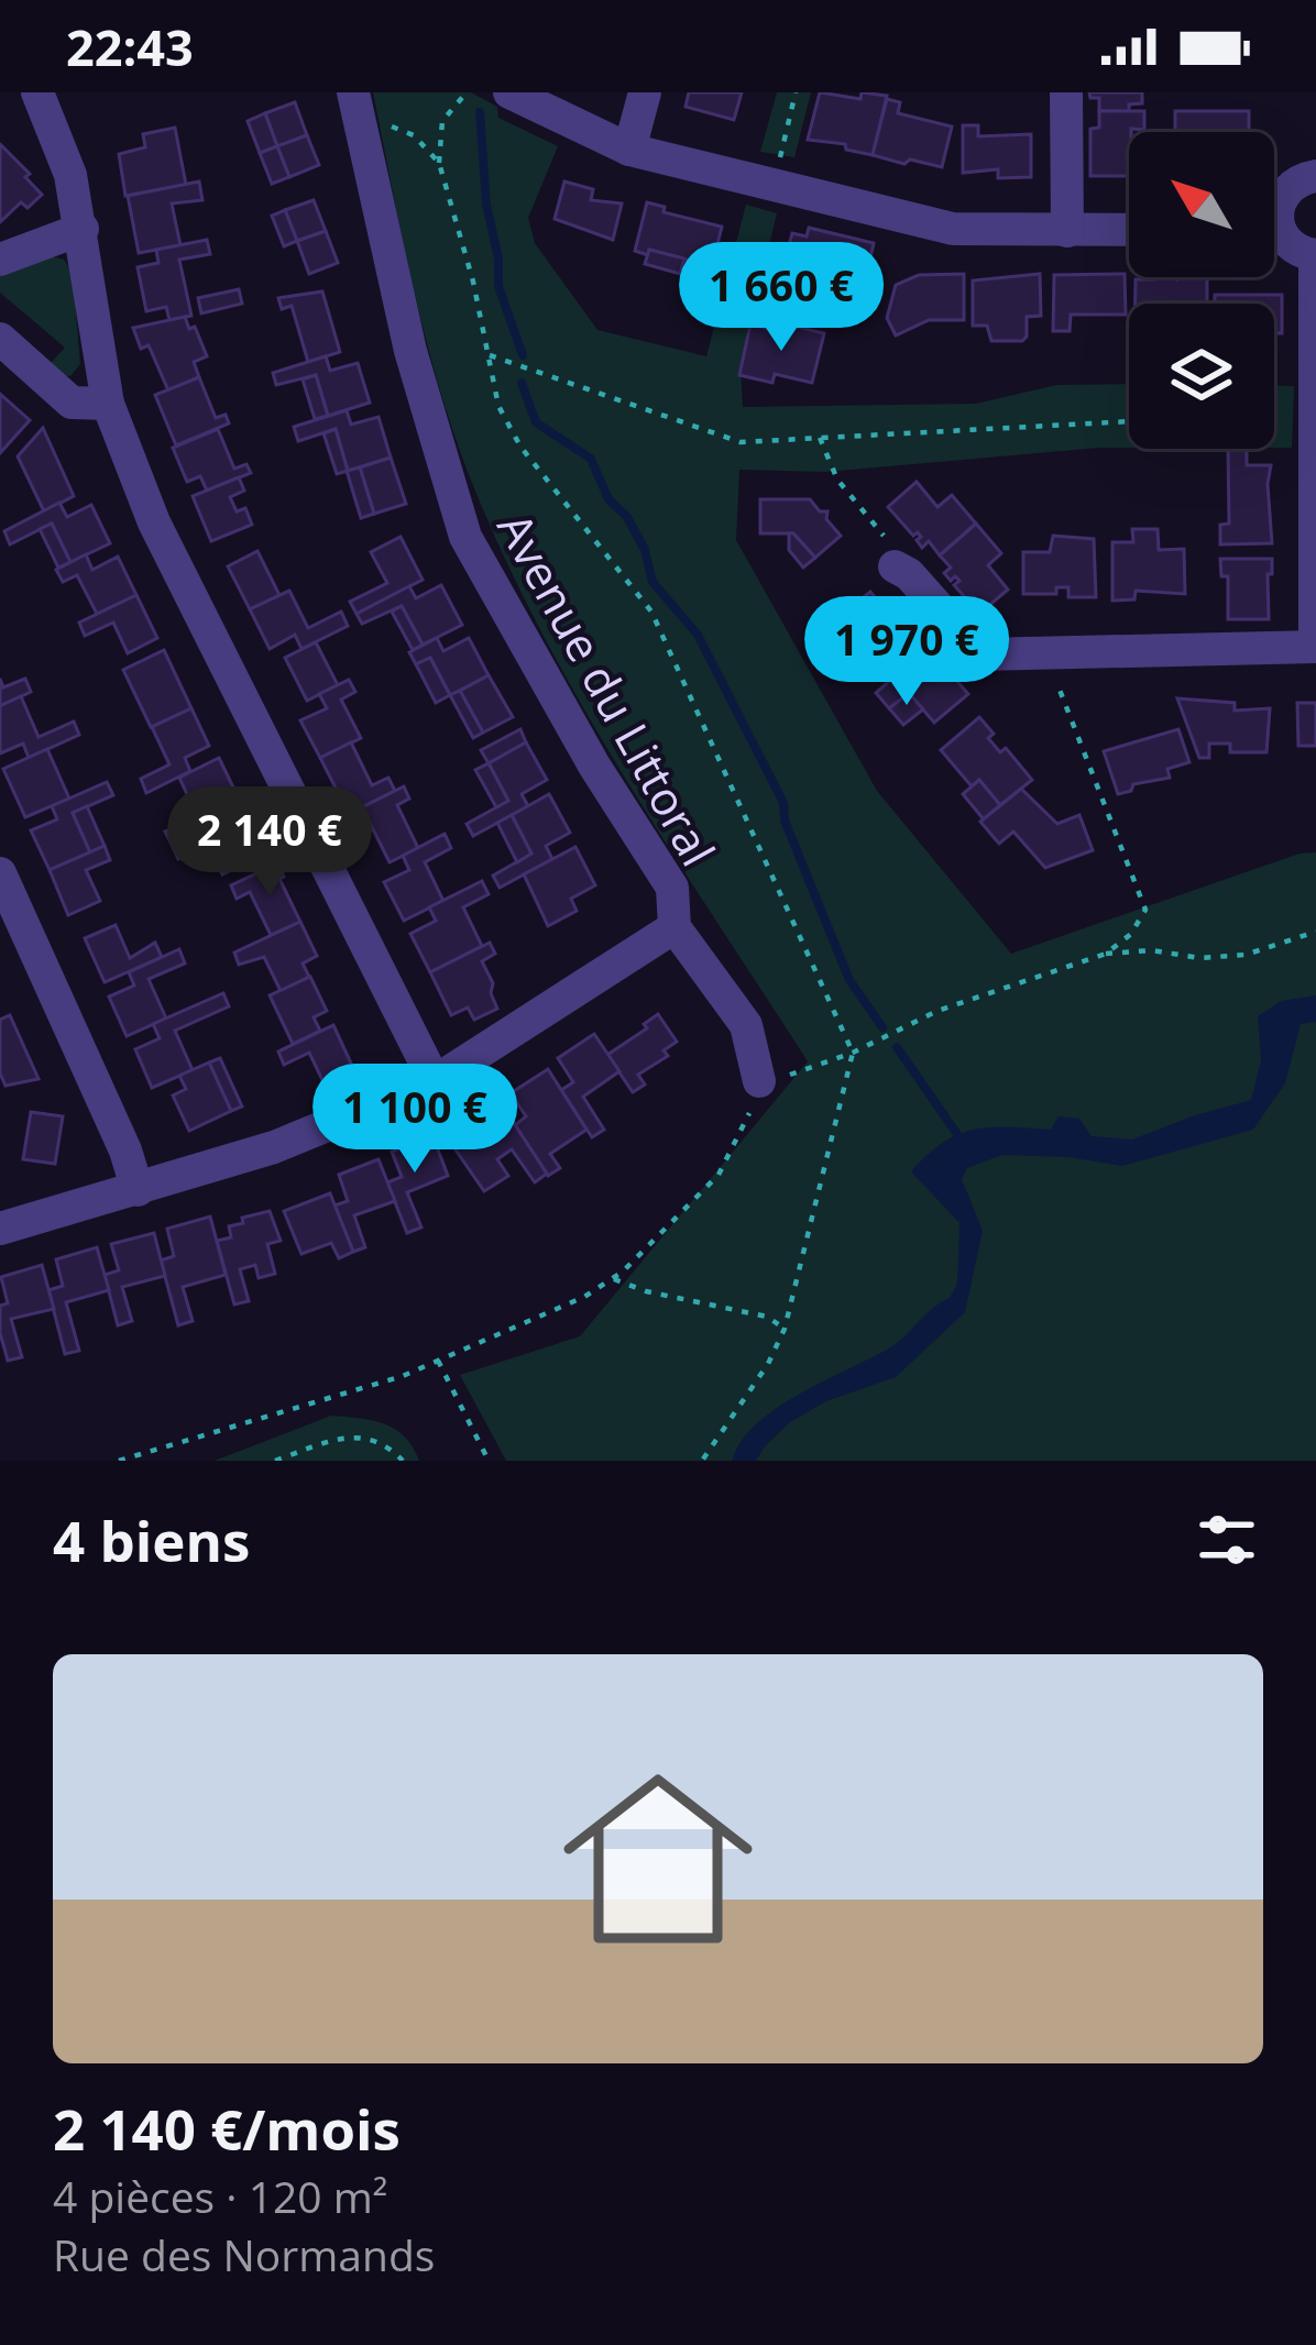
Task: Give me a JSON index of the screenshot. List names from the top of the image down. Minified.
{"streets":{"street":["Avenue du Littoral"]},"north":"top left","page":{"status":"22:43","price":["1 660 €","1 970 €","2 140 €","1 100 €"],"heading":"4 biens","list":[{"name":"2 140 €/mois","note":"4 pièces · 120 m² · Rue des Normands"}]}}
